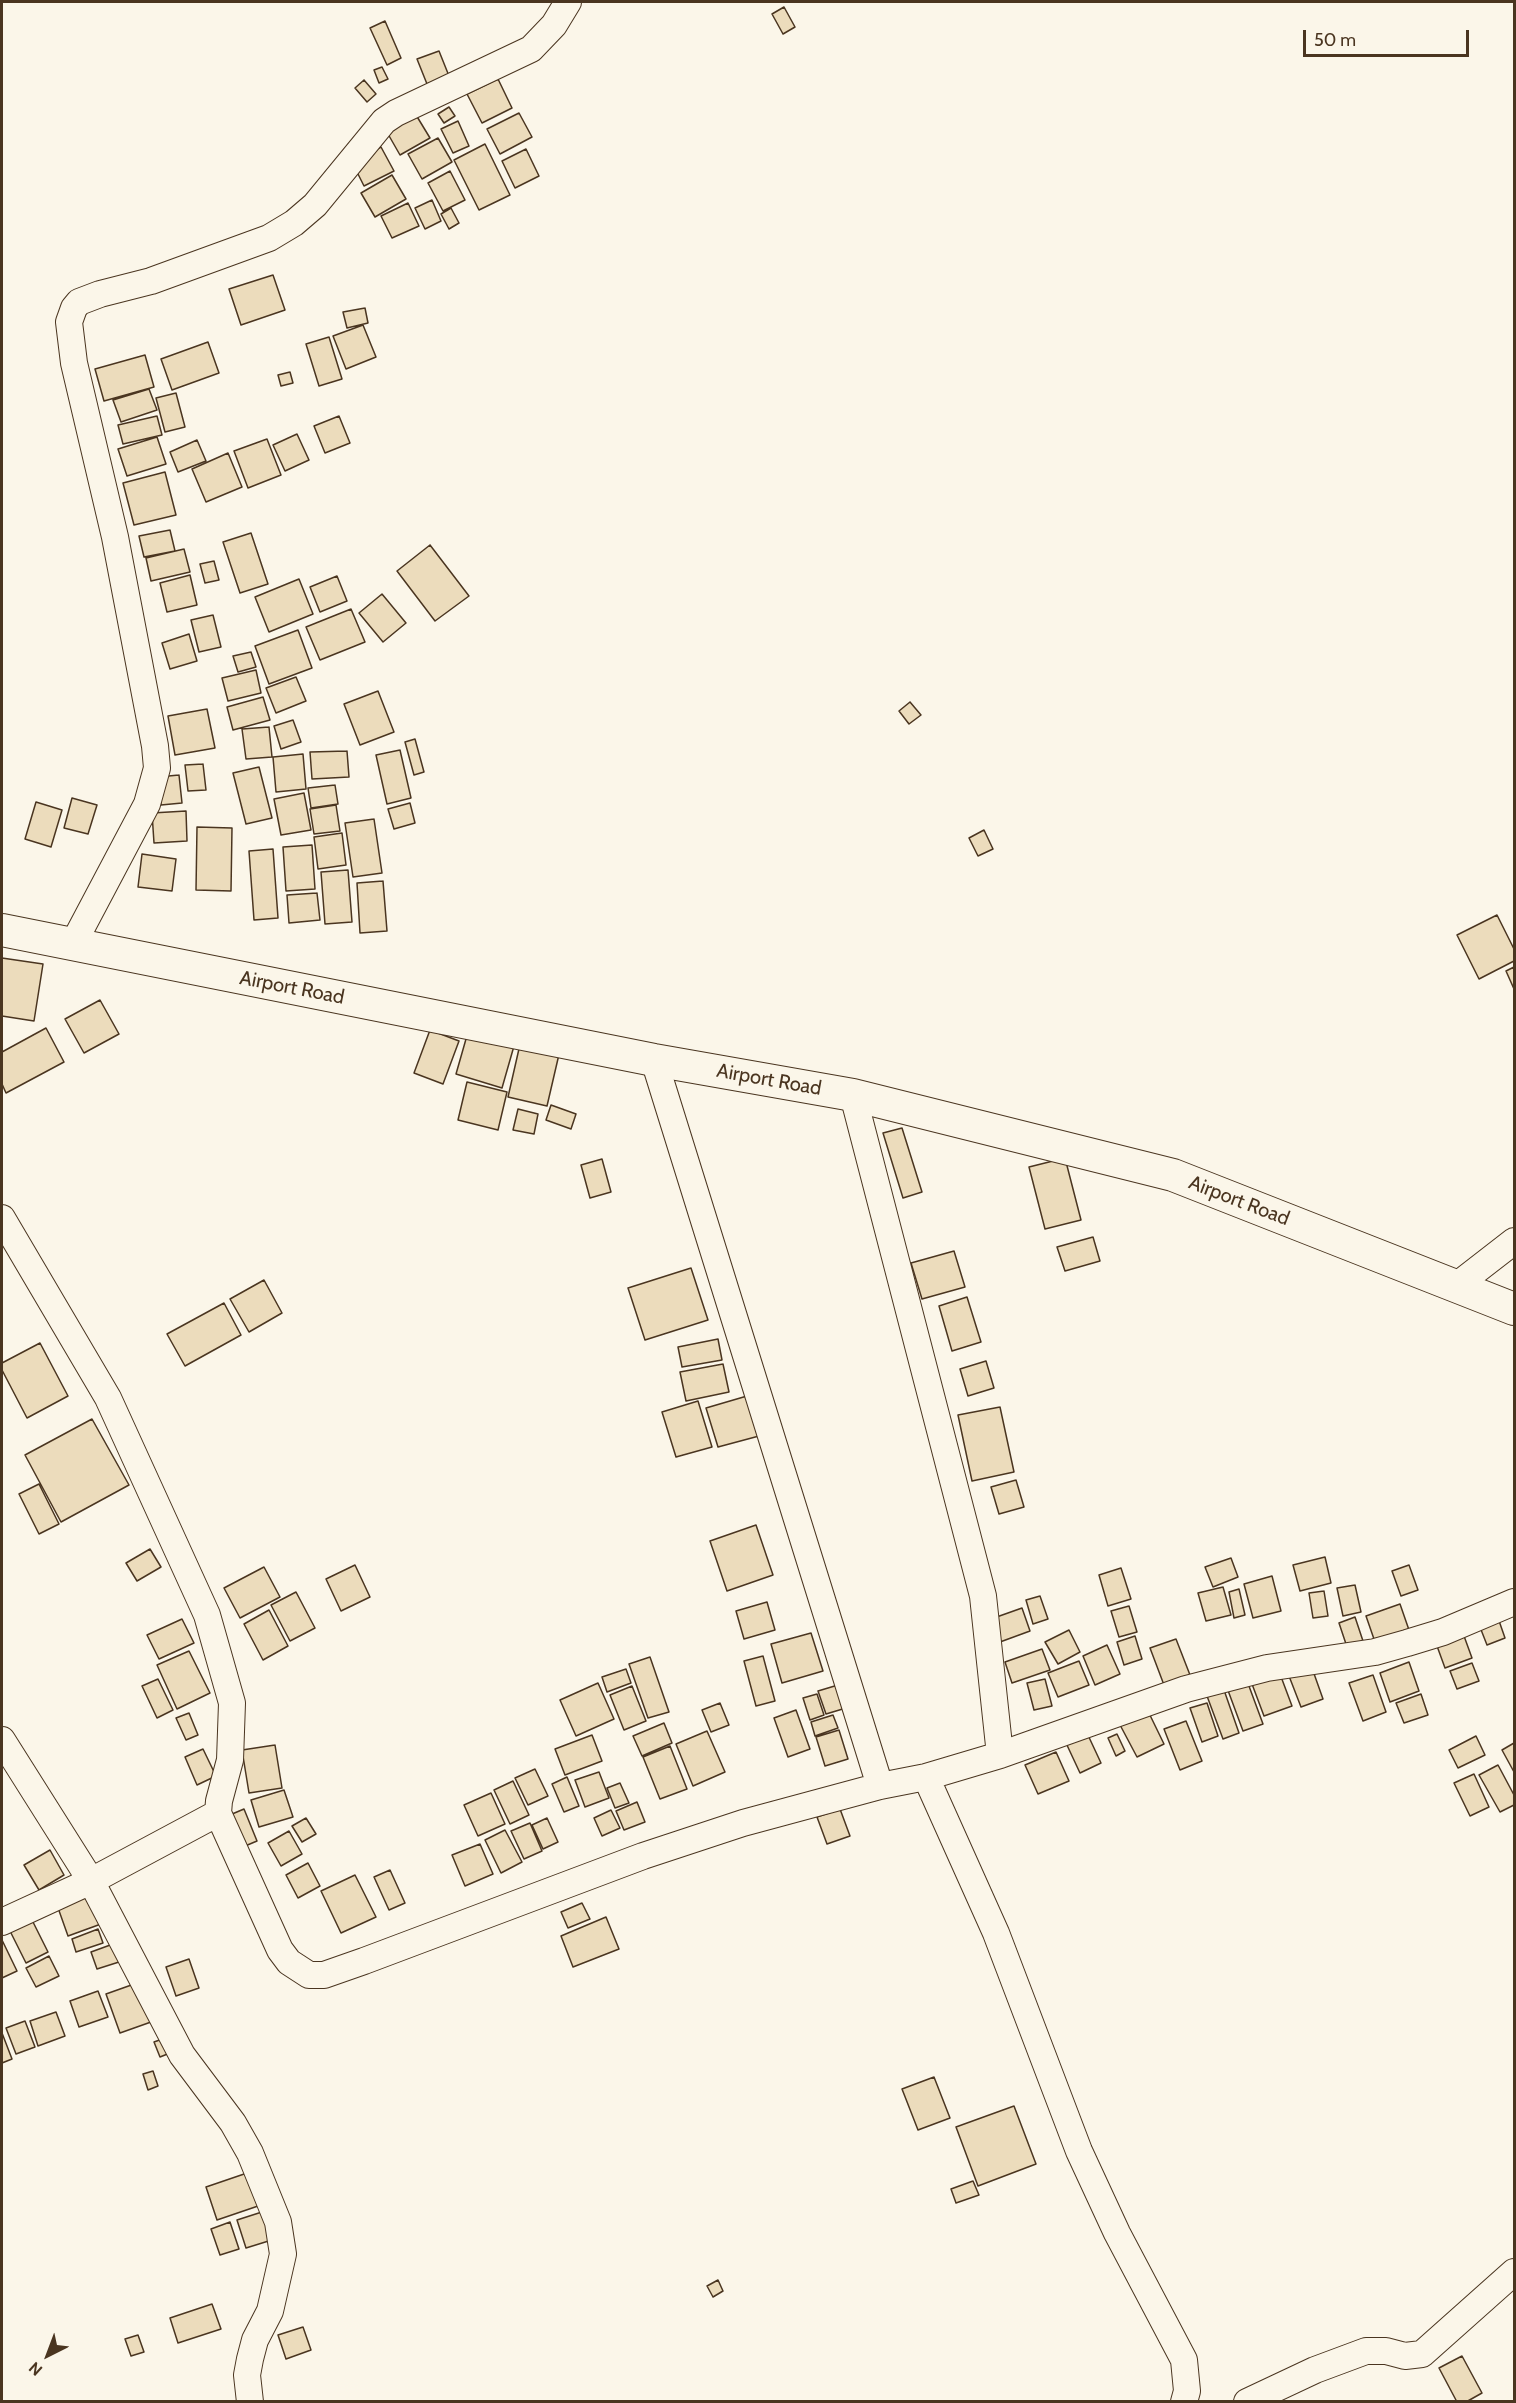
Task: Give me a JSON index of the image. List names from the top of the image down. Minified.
{"streets":{"main road":["Airport Road"]},"scale_bar":"50 m","north":"bottom left"}
